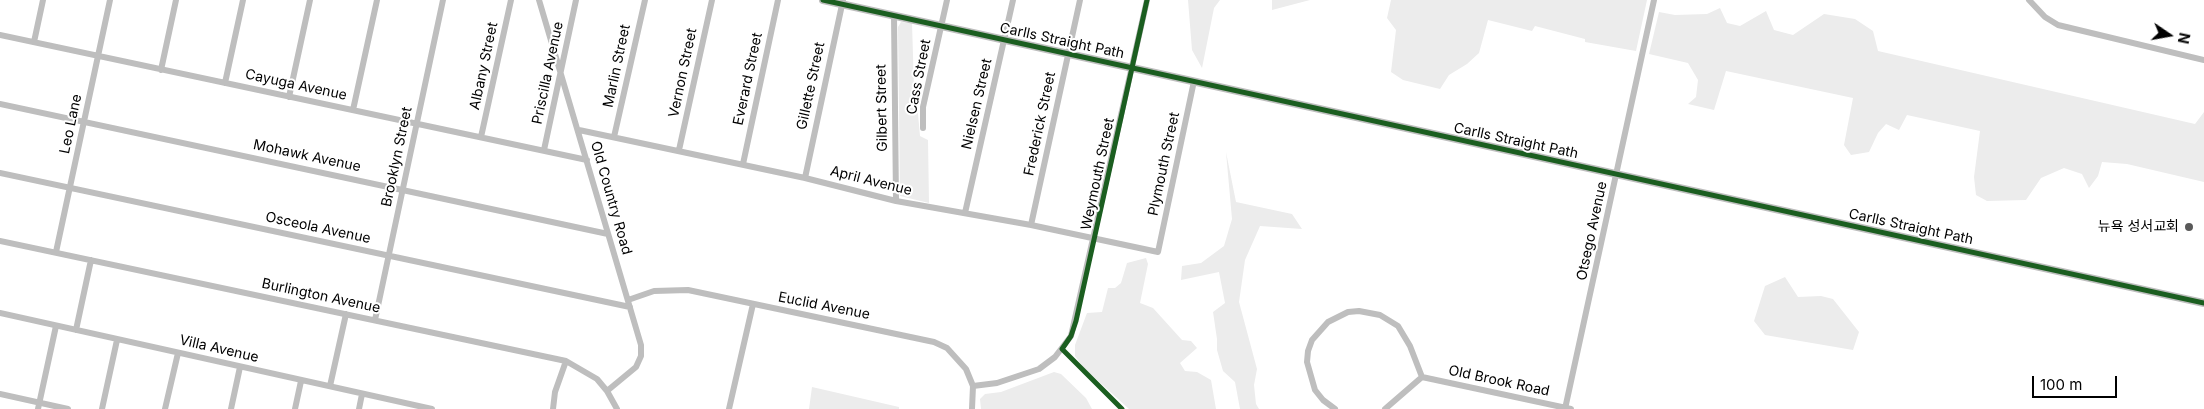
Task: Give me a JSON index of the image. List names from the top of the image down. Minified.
{"streets":{"street":["Carlls Straight Path","Albany Street","Marlin Street","Priscilla Avenue","Vernon Street","Cass Street","Everard Street","Cayuga Avenue","Gillette Street","Nielsen Street","Gilbert Street","Leo Lane","Frederick Street","Mohawk Avenue","Brooklyn Street","Plymouth Street","Weymouth Street","April Avenue","Old Country Road","Osceola Avenue","Otsego Avenue","Burlington Avenue","Euclid Avenue","Villa Avenue","Old Brook Road"]},"crossings":[["Carlls Straight Path","Cass Street"],["Carlls Straight Path","Gillette Street"],["Carlls Straight Path","Nielsen Street"],["Carlls Straight Path","Gilbert Street"],["Carlls Straight Path","Frederick Street"],["Carlls Straight Path","Plymouth Street"],["Carlls Straight Path","Weymouth Street"],["Carlls Straight Path","Otsego Avenue"],["Albany Street","Cayuga Avenue"],["Marlin Street","April Avenue"],["Priscilla Avenue","Cayuga Avenue"],["Priscilla Avenue","Old Country Road"],["Vernon Street","April Avenue"],["Everard Street","April Avenue"],["Cayuga Avenue","Leo Lane"],["Cayuga Avenue","Brooklyn Street"],["Cayuga Avenue","Old Country Road"],["Gillette Street","April Avenue"],["Nielsen Street","April Avenue"],["Gilbert Street","April Avenue"],["Leo Lane","Mohawk Avenue"],["Leo Lane","Osceola Avenue"],["Leo Lane","Burlington Avenue"],["Frederick Street","April Avenue"],["Mohawk Avenue","Brooklyn Street"],["Mohawk Avenue","Old Country Road"],["Brooklyn Street","Osceola Avenue"],["Brooklyn Street","Burlington Avenue"],["Plymouth Street","April Avenue"],["Weymouth Street","April Avenue"],["Weymouth Street","Euclid Avenue"],["April Avenue","Old Country Road"],["Old Country Road","Osceola Avenue"],["Old Country Road","Burlington Avenue"],["Old Country Road","Euclid Avenue"],["Osceola Avenue","Euclid Avenue"],["Otsego Avenue","Old Brook Road"]],"places":["뉴욕 성서교회"],"scale_bar":"100 m","north":"right"}
